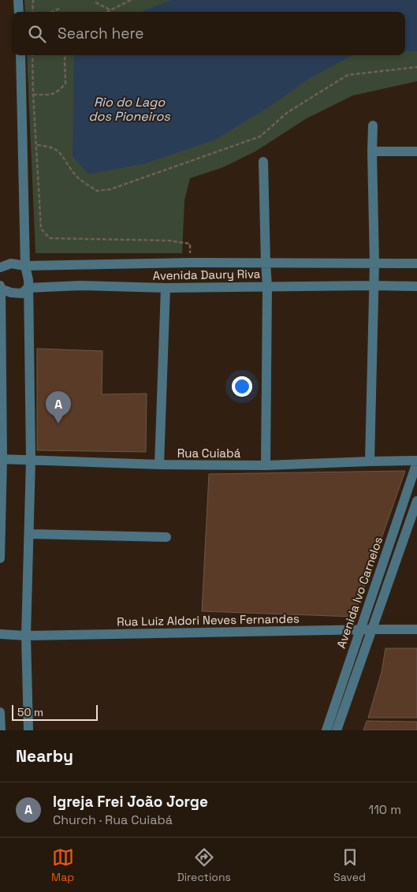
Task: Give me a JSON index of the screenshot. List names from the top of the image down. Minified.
{"streets":{"street":["Avenida Daury Riva","Rua Cuiabá","Avenida Ivo Carnelos","Rua Luiz Aldori Neves Fernandes"]},"crossings":[["Rua Cuiabá","Avenida Ivo Carnelos"],["Avenida Ivo Carnelos","Rua Luiz Aldori Neves Fernandes"]],"water":["Rio do Lago dos Pioneiros"],"scale_bar":"50 m","page":{"search":"Search here","pins":"A","scale":"50 m","heading":"Nearby","list":[{"mark":"A","name":"Igreja Frei João Jorge","note":"Church · Rua Cuiabá","value":"110 m"}],"nav":["Map","Directions","Saved"]}}
